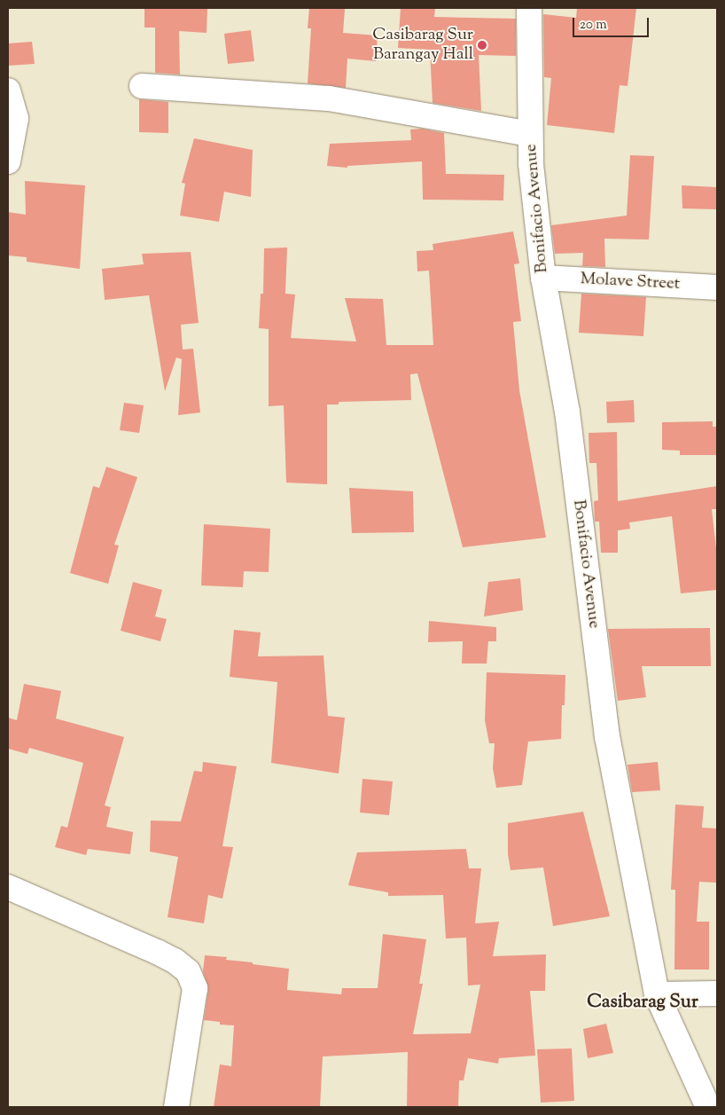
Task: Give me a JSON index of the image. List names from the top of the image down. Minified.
{"streets":{"street":["Bonifacio Avenue","Molave Street"]},"crossings":[["Bonifacio Avenue","Molave Street"]],"districts":["Casibarag Sur"],"places":["Casibarag Sur Barangay Hall"],"scale_bar":"20 m"}
